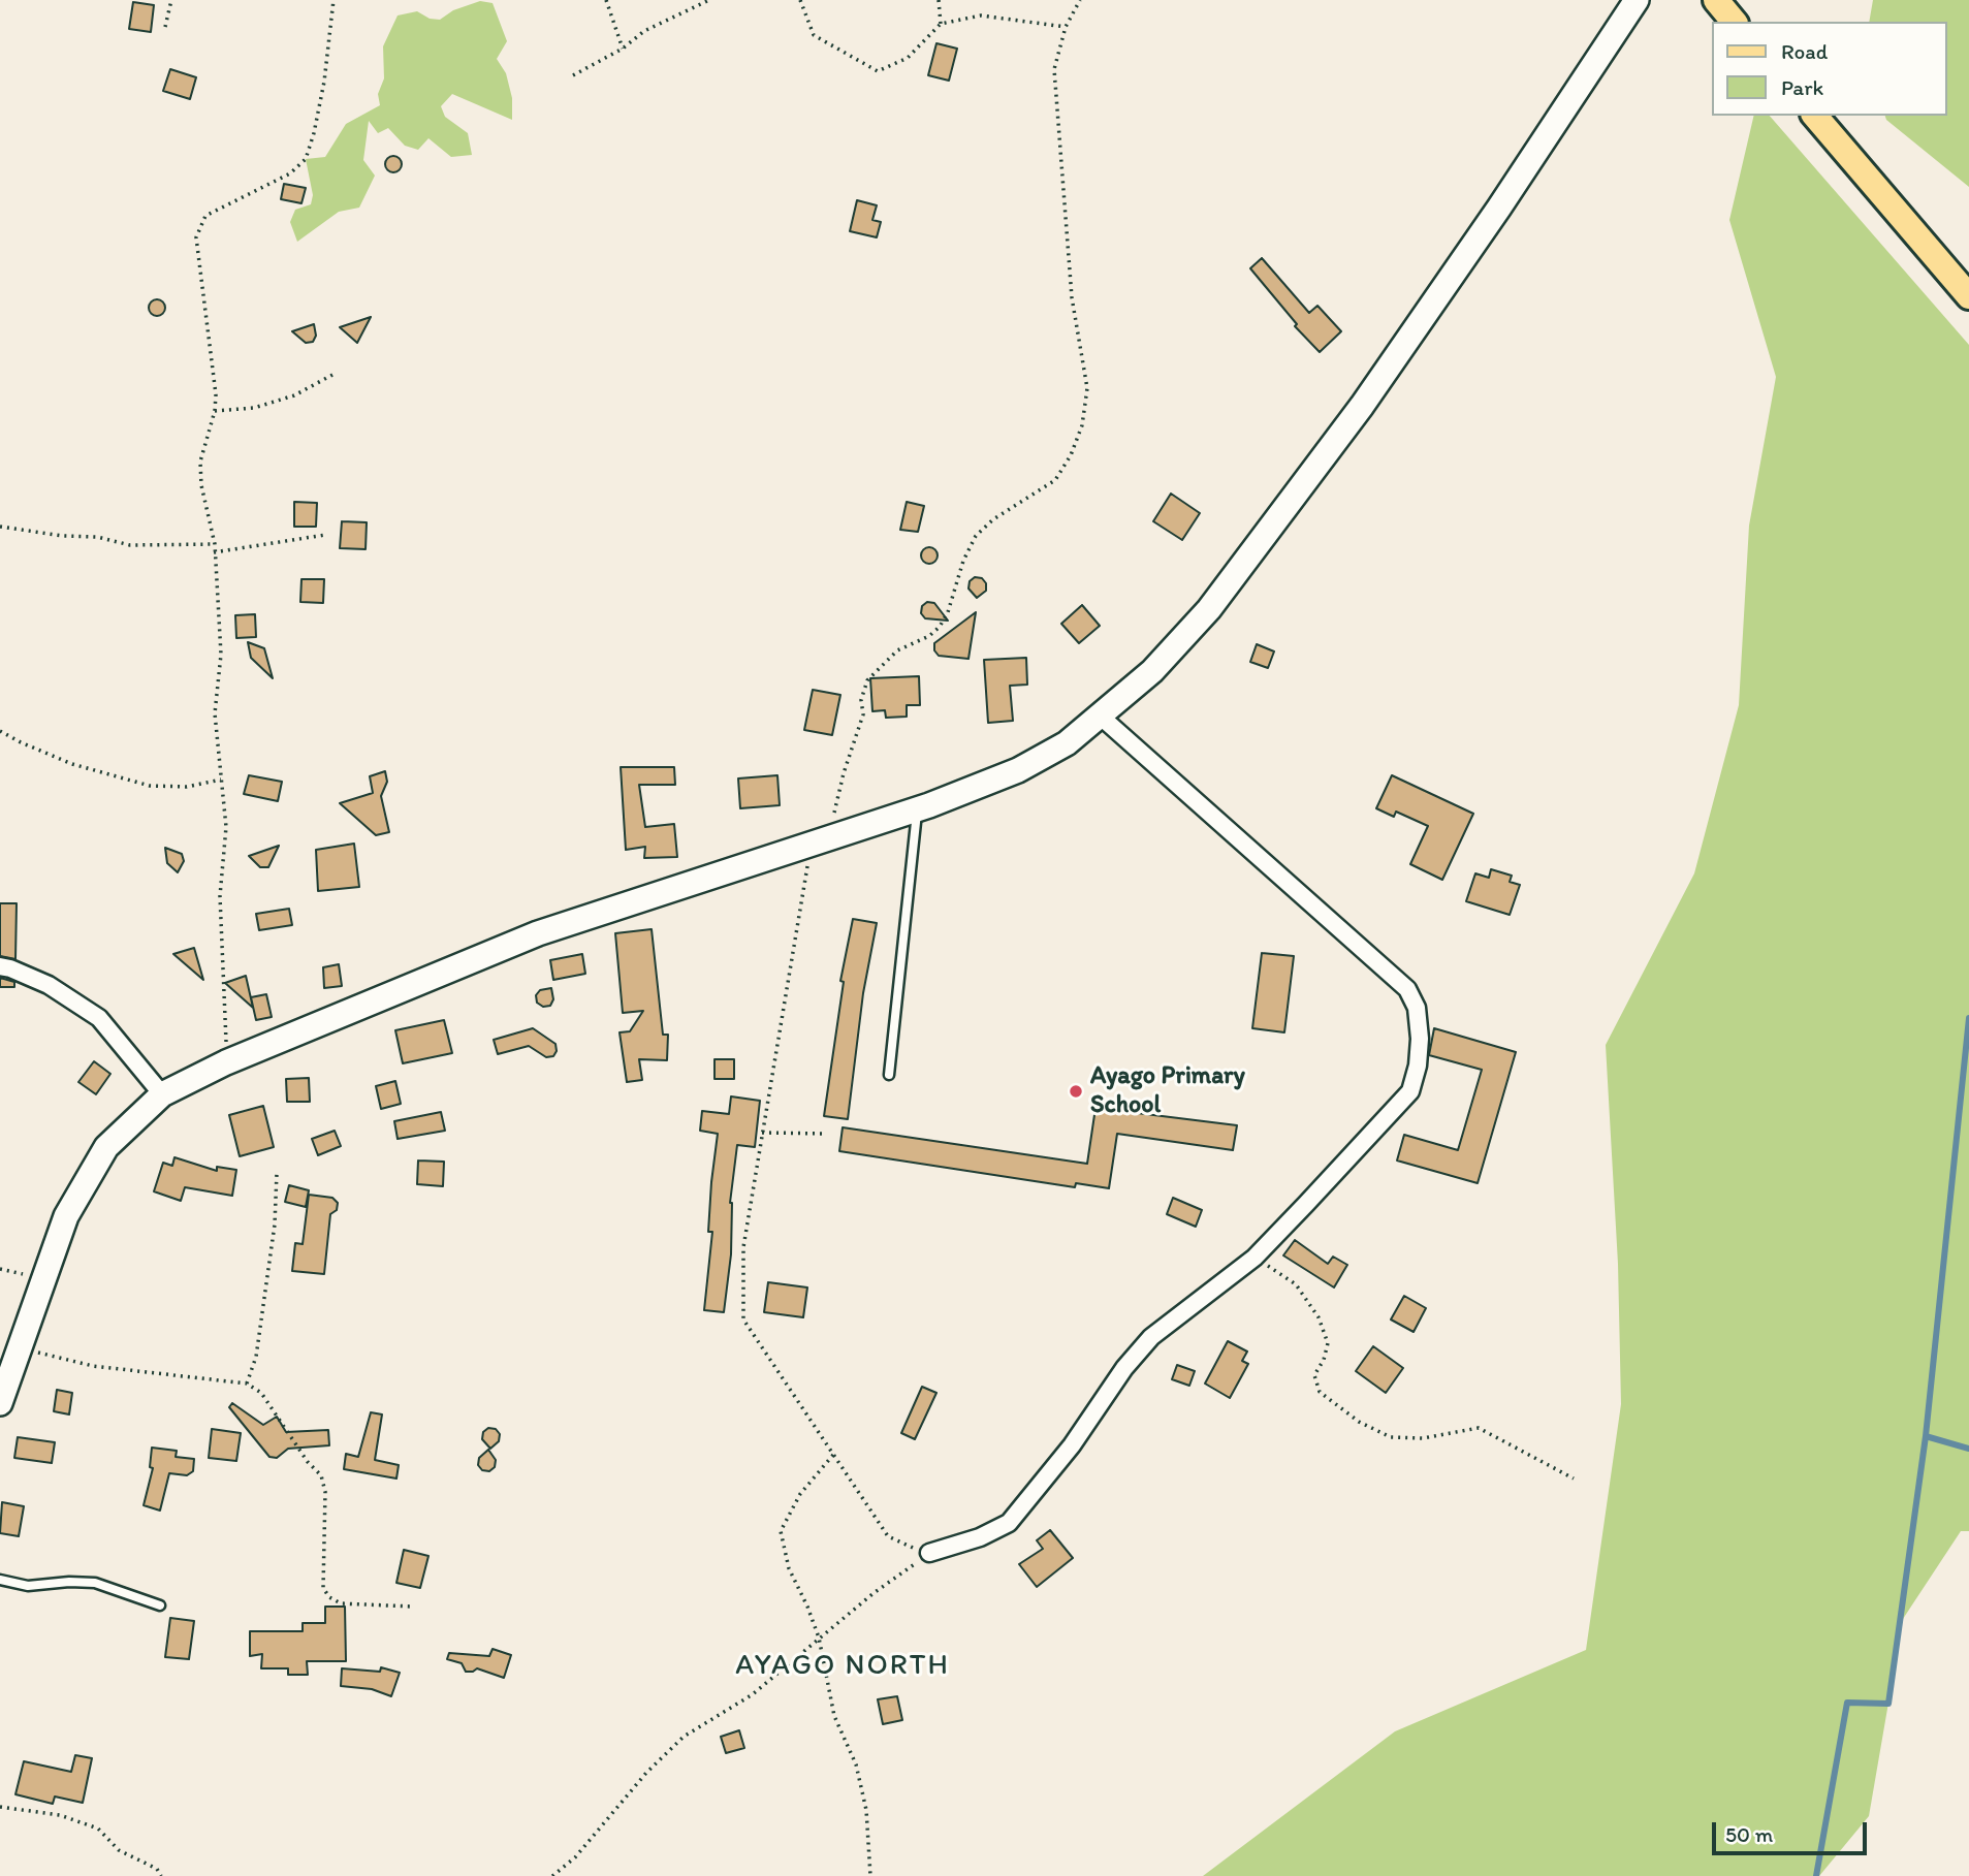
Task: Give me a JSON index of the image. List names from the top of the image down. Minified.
{"districts":["AYAGO NORTH"],"places":["Ayago Primary School"],"legend":["Road","Park"],"scale_bar":"50 m"}
